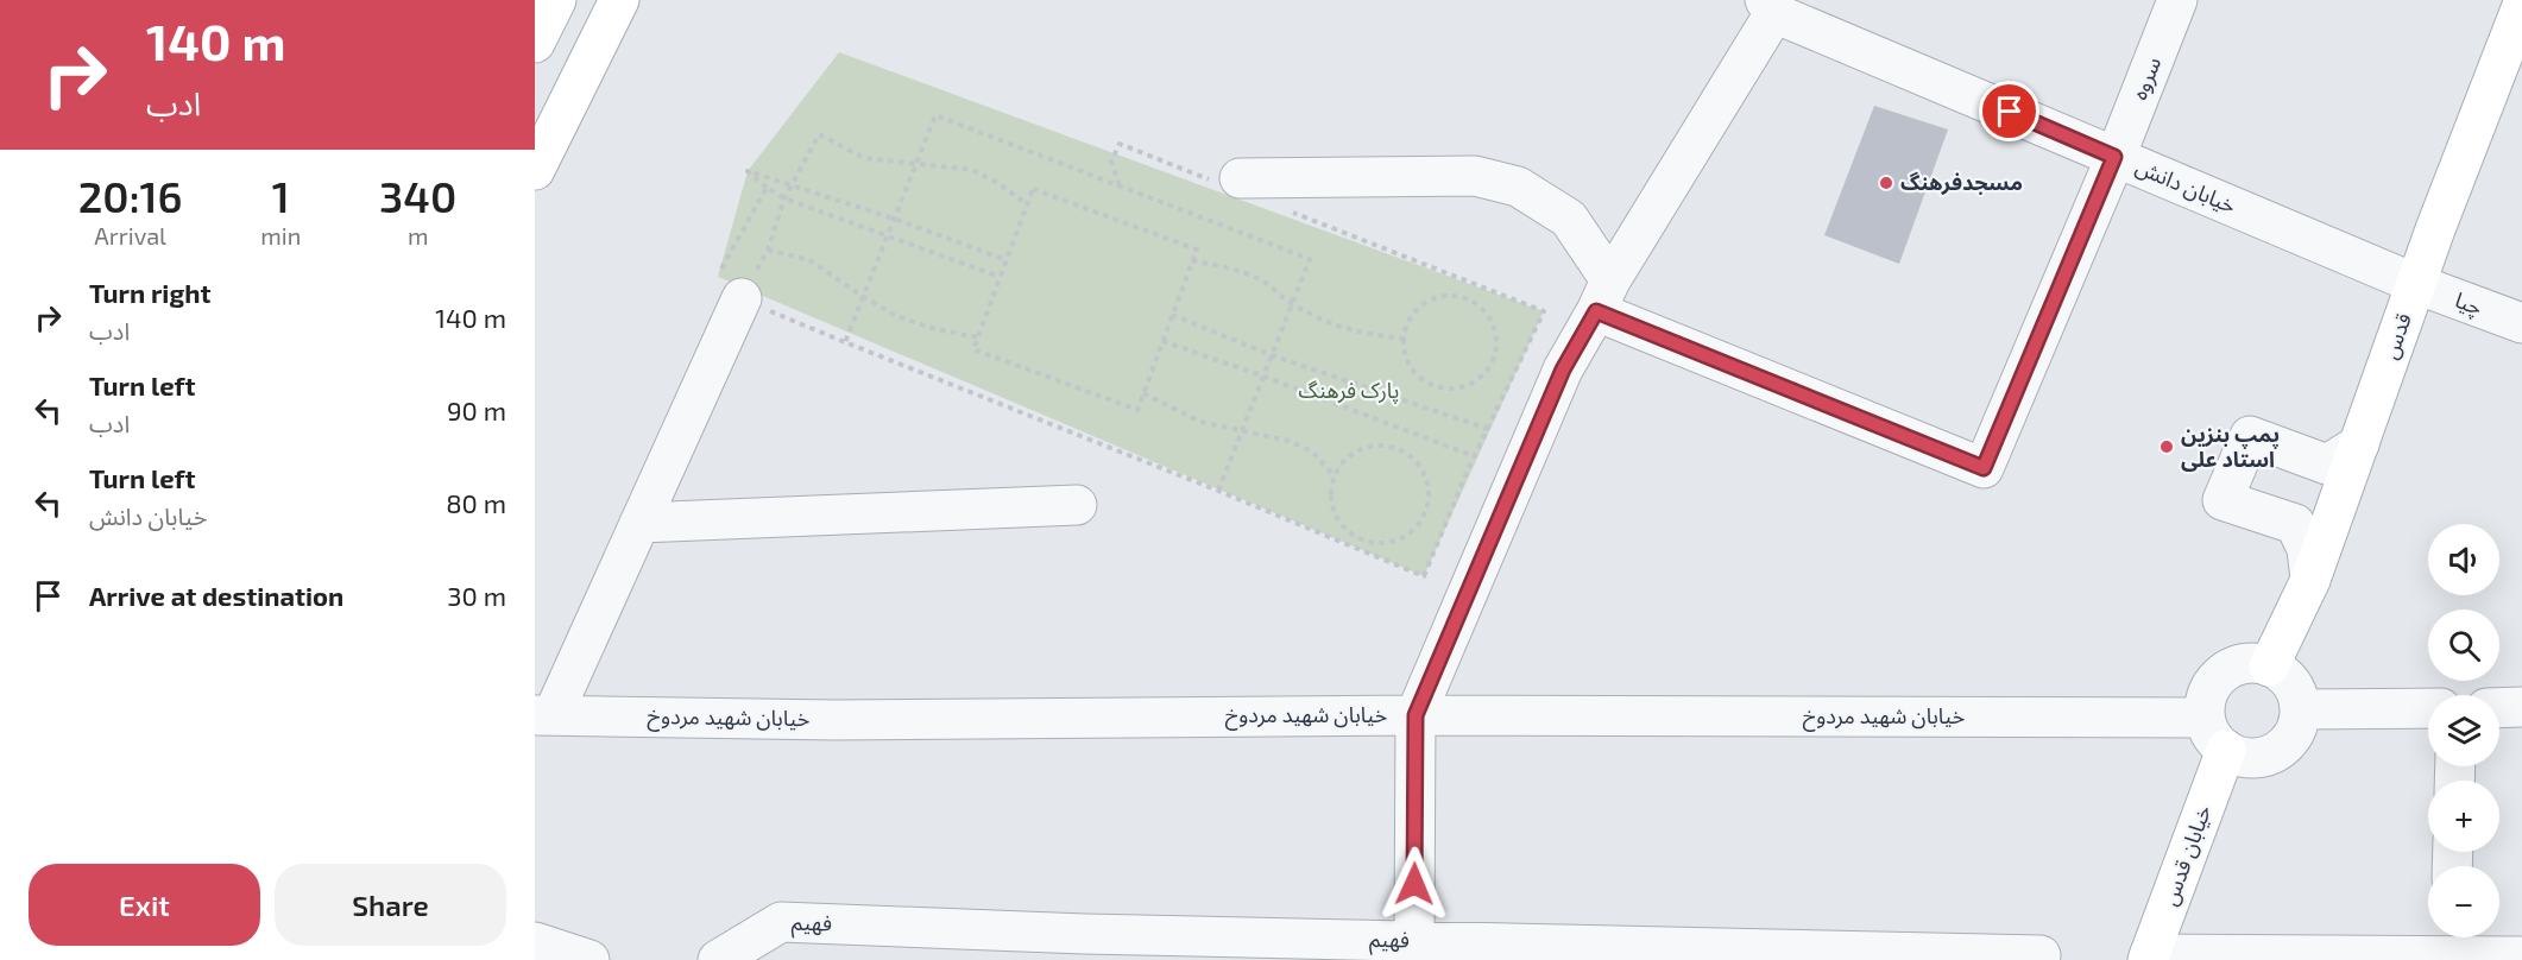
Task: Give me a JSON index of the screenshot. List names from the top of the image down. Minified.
{"streets":{"main road":["قدس","خیابان قدس"],"street":["سروه","خیابان دانش","چیا","خیابان شهید مردوخ","فهیم"]},"crossings":[["سروه","خیابان دانش"],["خیابان دانش","چیا"],["خیابان دانش","قدس"],["چیا","قدس"],["قدس","خیابان شهید مردوخ"],["قدس","خیابان قدس"],["خیابان شهید مردوخ","خیابان قدس"]],"parks":["پارک فرهنگ"],"places":["مسجدفرهنگ","پمپ بنزین استاد علی"],"page":{"turn":["140 m","ادب"],"eta":["20:16","Arrival","1","min","340","m"],"list":[{"name":"Turn right","note":"ادب","value":"140 m"},{"name":"Turn left","note":"ادب","value":"90 m"},{"name":"Turn left","note":"خیابان دانش","value":"80 m"},{"name":"Arrive at destination","value":"30 m"}],"map_buttons":["+","−"],"buttons":["Exit","Share"]}}
